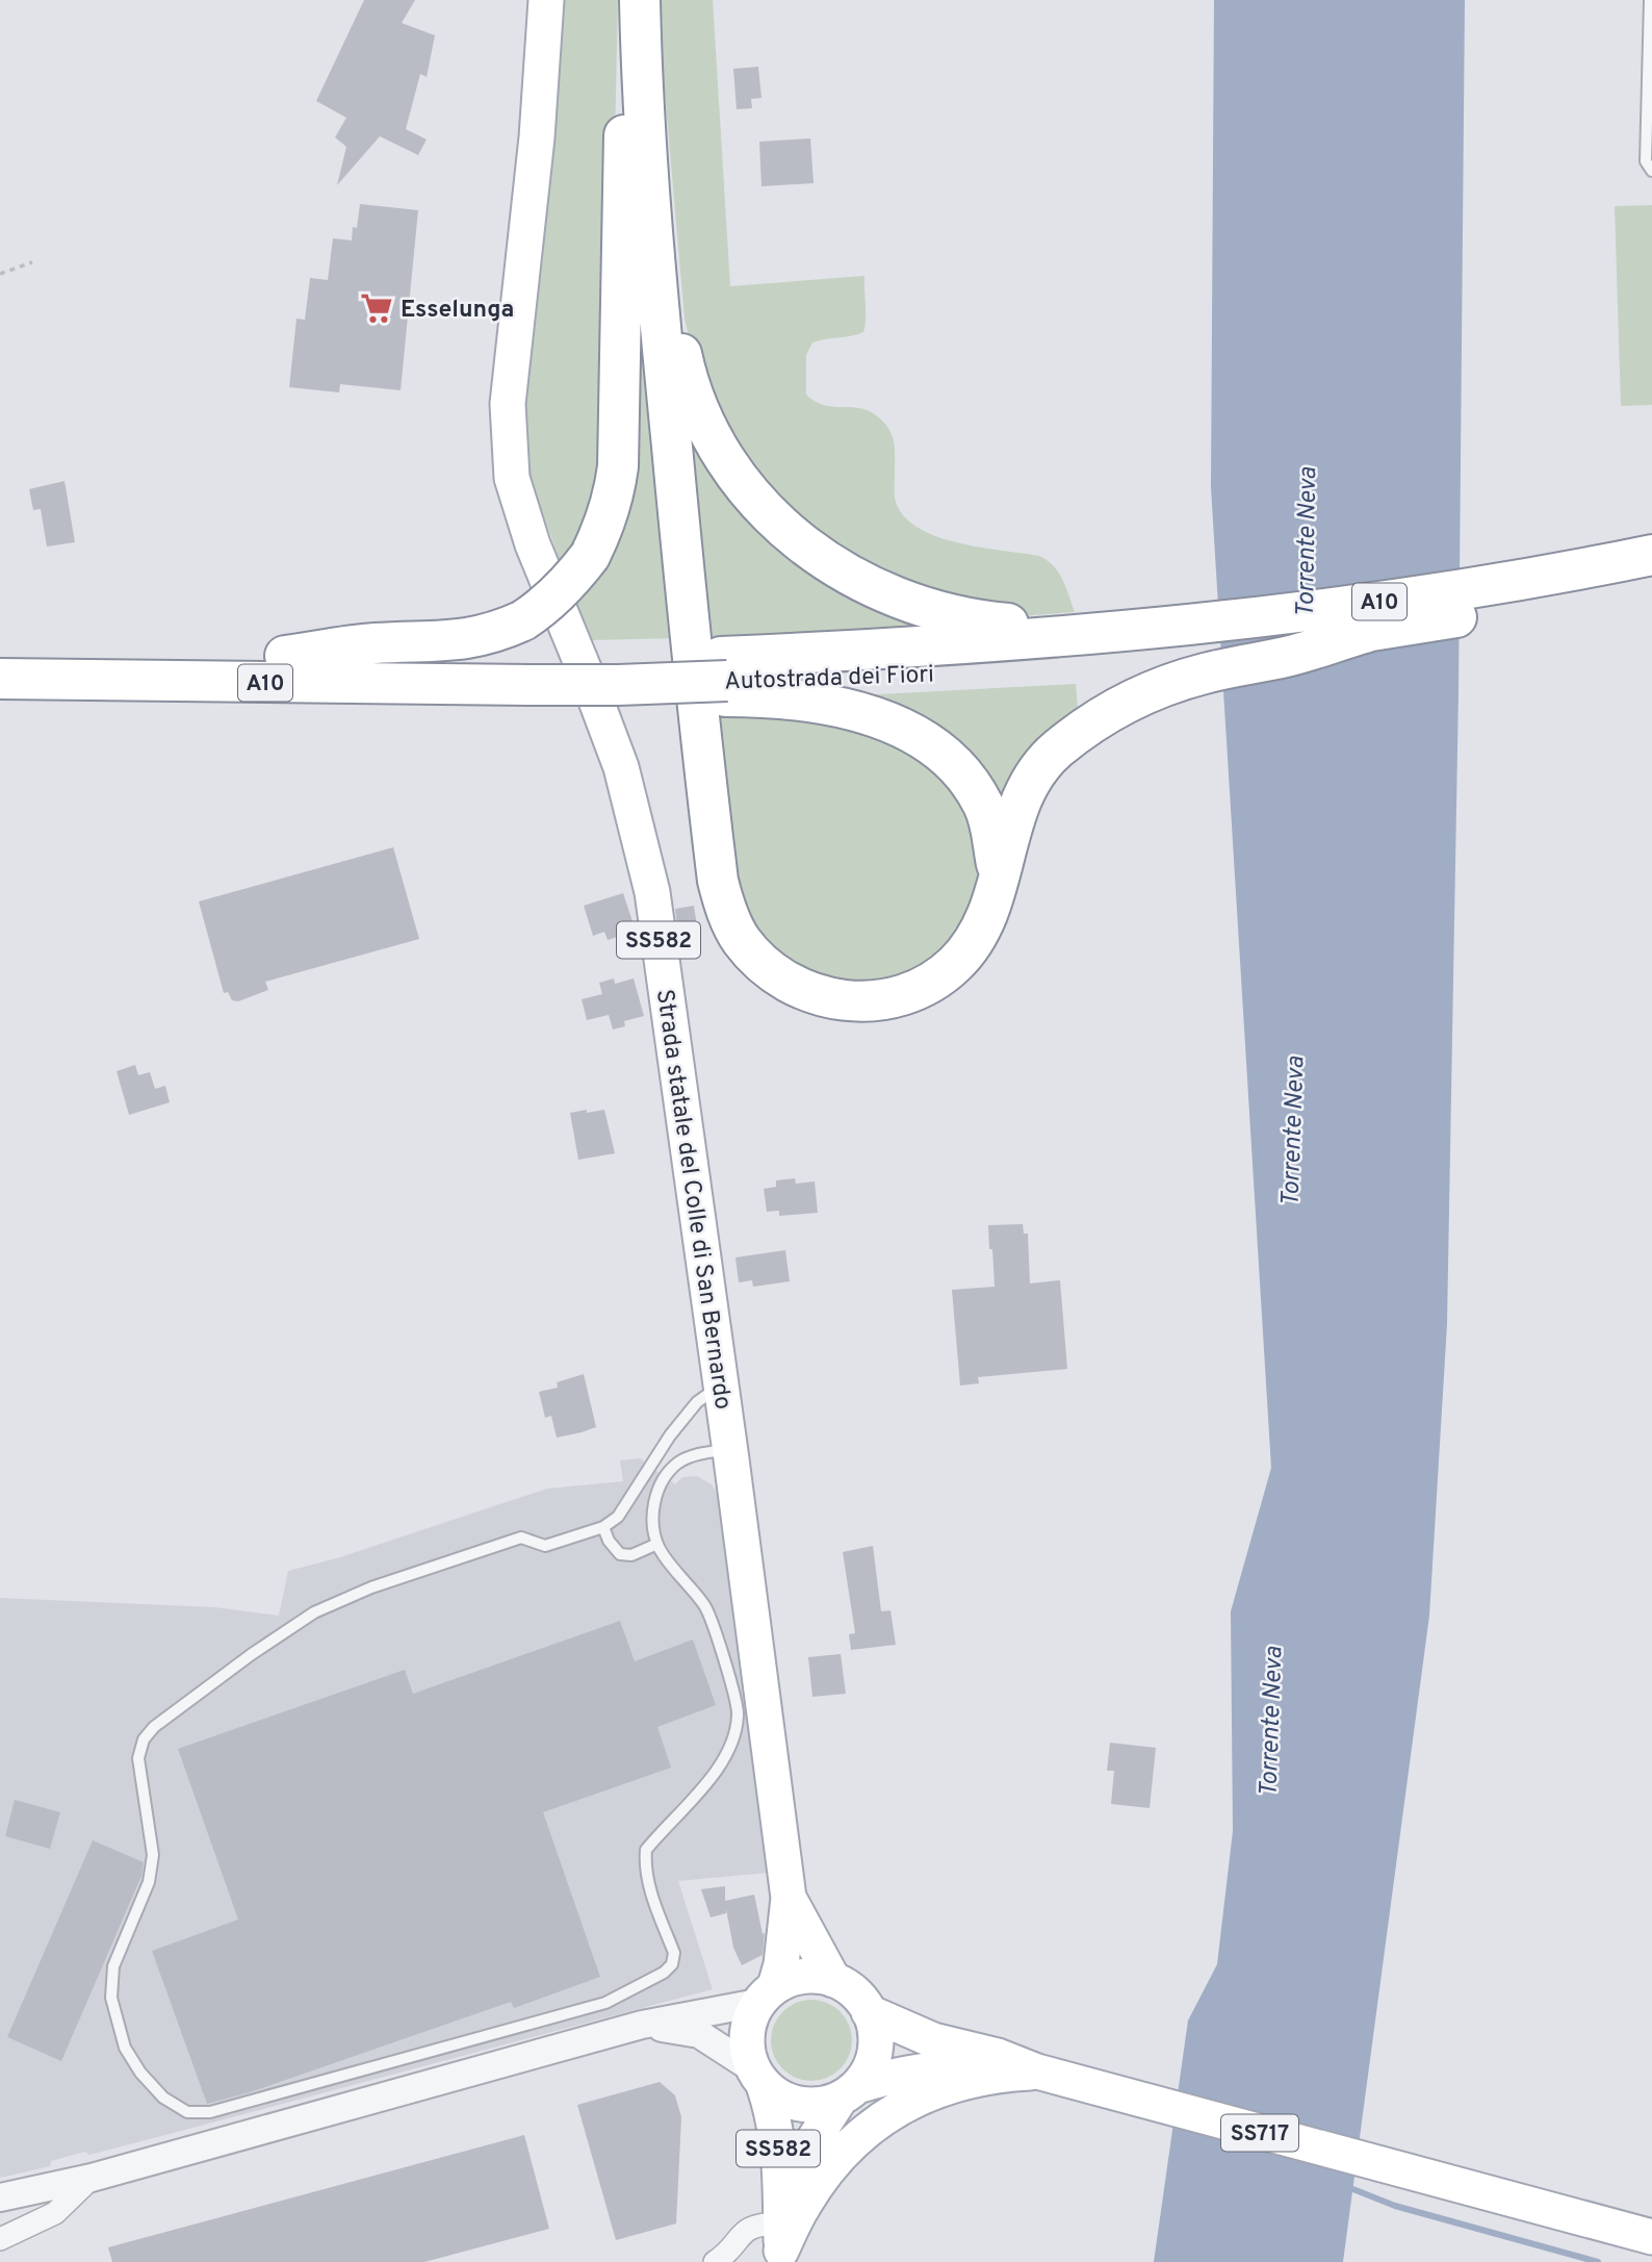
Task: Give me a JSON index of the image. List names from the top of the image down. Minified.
{"streets":{"highway":["A10","Autostrada dei Fiori"],"main road":["SS582","Strada statale del Colle di San Bernardo","SS717"]},"crossings":[["SS582","Strada statale del Colle di San Bernardo"],["SS582","SS717"],["Strada statale del Colle di San Bernardo","SS717"]],"water":["Torrente Neva"],"places":{"supermarket":["Esselunga"]}}
